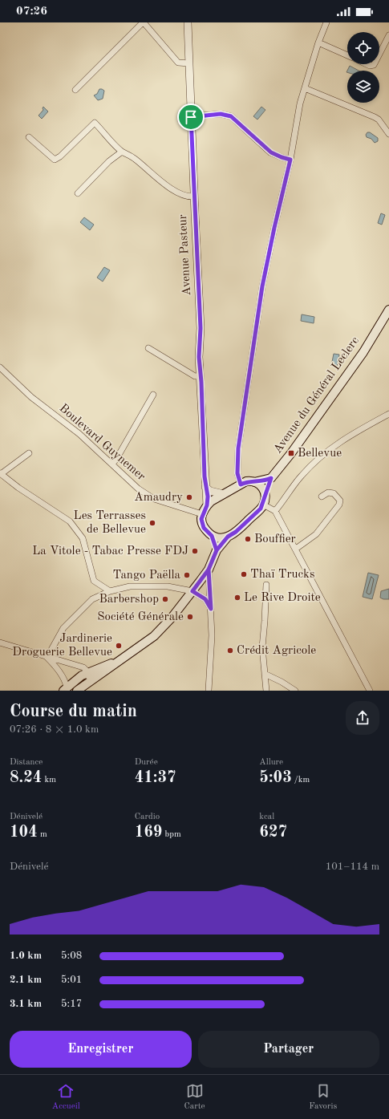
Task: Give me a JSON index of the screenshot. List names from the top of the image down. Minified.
{"streets":{"main road":["Avenue du Général Leclerc"],"street":["Avenue Pasteur","Boulevard Guynemer"]},"places":{"transit":["Bellevue"],"other":["Amaudry","Les Terrasses de Bellevue","Bouffier","La Vitole - Tabac Presse FDJ","Thaï Trucks","Tango Paëlla","Le Rive Droite","Barbershop","Société Générale","Jardinerie Droguerie Bellevue","Crédit Agricole"]},"page":{"status":"07:26","heading":["Course du matin","07:26 · 8 × 1.0 km"],"stats":[["Distance","8.24 km"],["Durée","41:37"],["Allure","5:03 /km"],["Dénivelé","104 m"],["Cardio","169 bpm"],["kcal","627"]],"chart":["Dénivelé","101–114 m"],"list":[{"name":"1.0 km","note":"5:08"},{"name":"2.1 km","note":"5:01"},{"name":"3.1 km","note":"5:17"}],"buttons":["Enregistrer","Partager"],"tabs":["Accueil","Carte","Favoris"]}}
